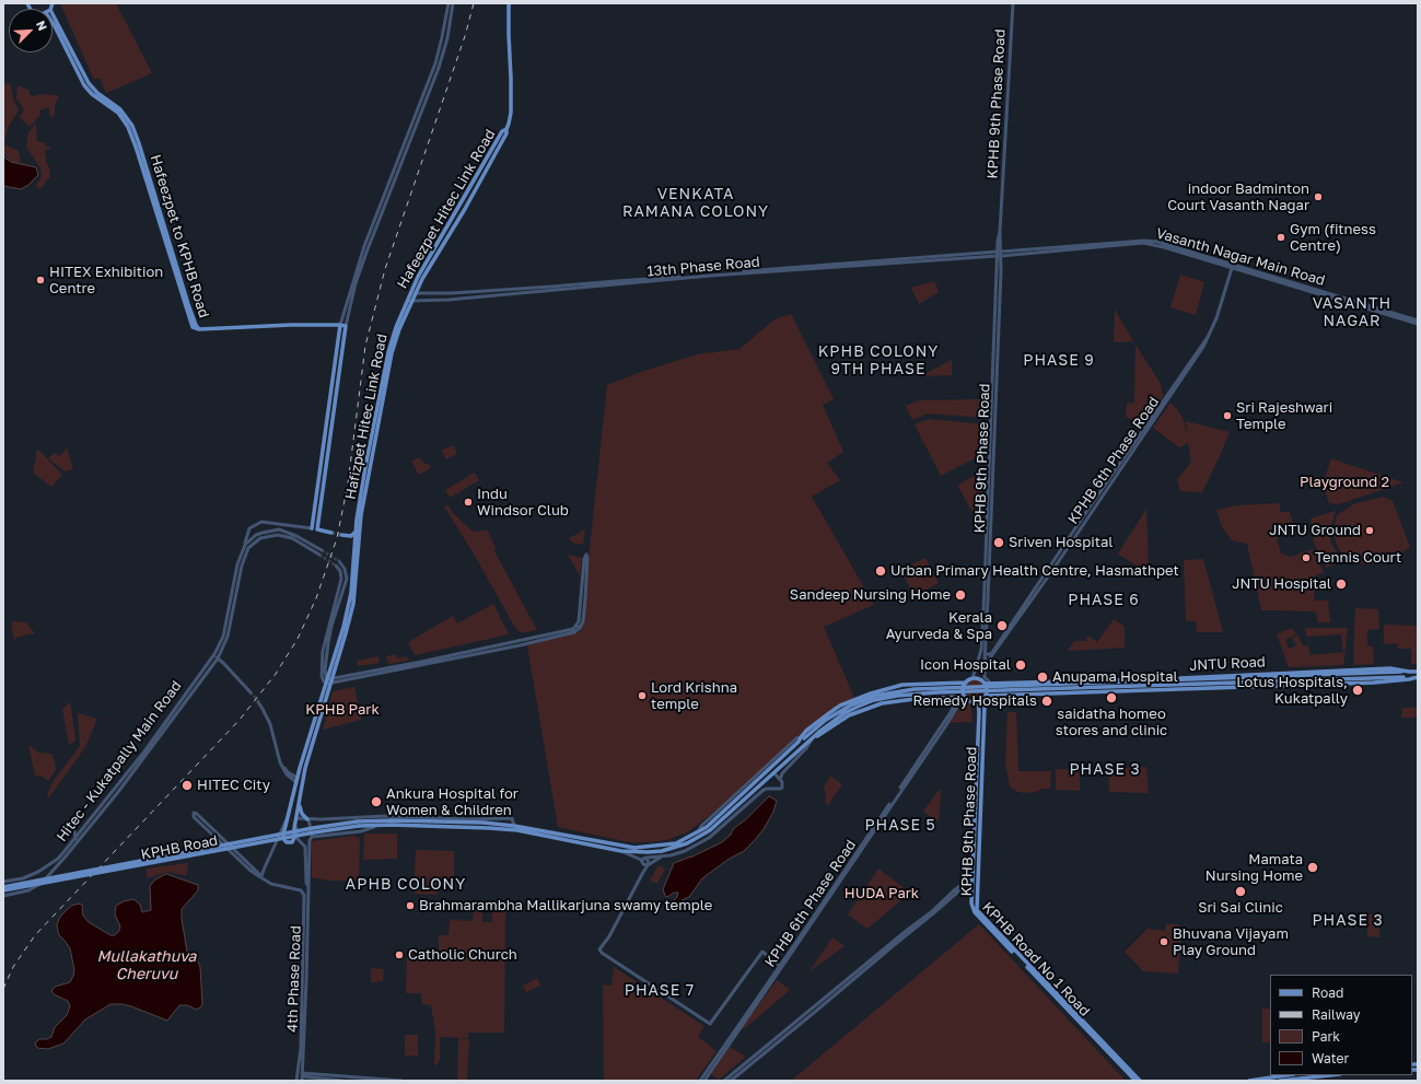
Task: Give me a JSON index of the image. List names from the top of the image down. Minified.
{"streets":{"main road":["KPHB 9th Phase Road","Hafeezpet Hitec Link Road","Hafeezpet to KPHB Road","Hafizpet Hitec Link Road","JNTU Road","KPHB Road","KPHB Road No 1 Road"],"street":["Vasanth Nagar Main Road","13th Phase Road","KPHB 6th Phase Road","Hitec - Kukatpally Main Road","4th Phase Road"]},"crossings":[["KPHB 9th Phase Road","Vasanth Nagar Main Road"],["KPHB 9th Phase Road","13th Phase Road"],["KPHB 9th Phase Road","KPHB 6th Phase Road"],["KPHB 9th Phase Road","JNTU Road"],["KPHB 9th Phase Road","KPHB Road No 1 Road"],["Hafeezpet Hitec Link Road","13th Phase Road"],["Hafeezpet Hitec Link Road","Hafizpet Hitec Link Road"],["Vasanth Nagar Main Road","13th Phase Road"],["Vasanth Nagar Main Road","KPHB 6th Phase Road"],["13th Phase Road","Hafizpet Hitec Link Road"],["KPHB 6th Phase Road","JNTU Road"],["KPHB 6th Phase Road","KPHB Road No 1 Road"],["JNTU Road","KPHB Road No 1 Road"]],"districts":["VENKATA RAMANA COLONY","VASANTH NAGAR","KPHB COLONY 9TH PHASE","PHASE 9","PHASE 6","PHASE 3","PHASE 5","APHB COLONY","PHASE 3","PHASE 7"],"water":["Mullakathuva Cheruvu"],"parks":["Playground 2","KPHB Park","HUDA Park"],"places":["indoor Badminton Court Vasanth Nagar","Gym (fitness Centre)","HITEX Exhibition Centre","Sri Rajeshwari Temple","Indu Windsor Club","JNTU Ground","Sriven Hospital","Tennis Court","Urban Primary Health Centre, Hasmathpet","JNTU Hospital","Sandeep Nursing Home","Kerala Ayurveda & Spa","Icon Hospital","Anupama Hospital","Lotus Hospitals, Kukatpally","Lord Krishna temple","saidatha homeo stores and clinic","Remedy Hospitals","HITEC City","Ankura Hospital for Women & Children","Mamata Nursing Home","Sri Sai Clinic","Brahmarambha Mallikarjuna swamy temple","Bhuvana Vijayam Play Ground","Catholic Church"],"legend":["Road","Railway","Park","Water"],"north":"top right"}
